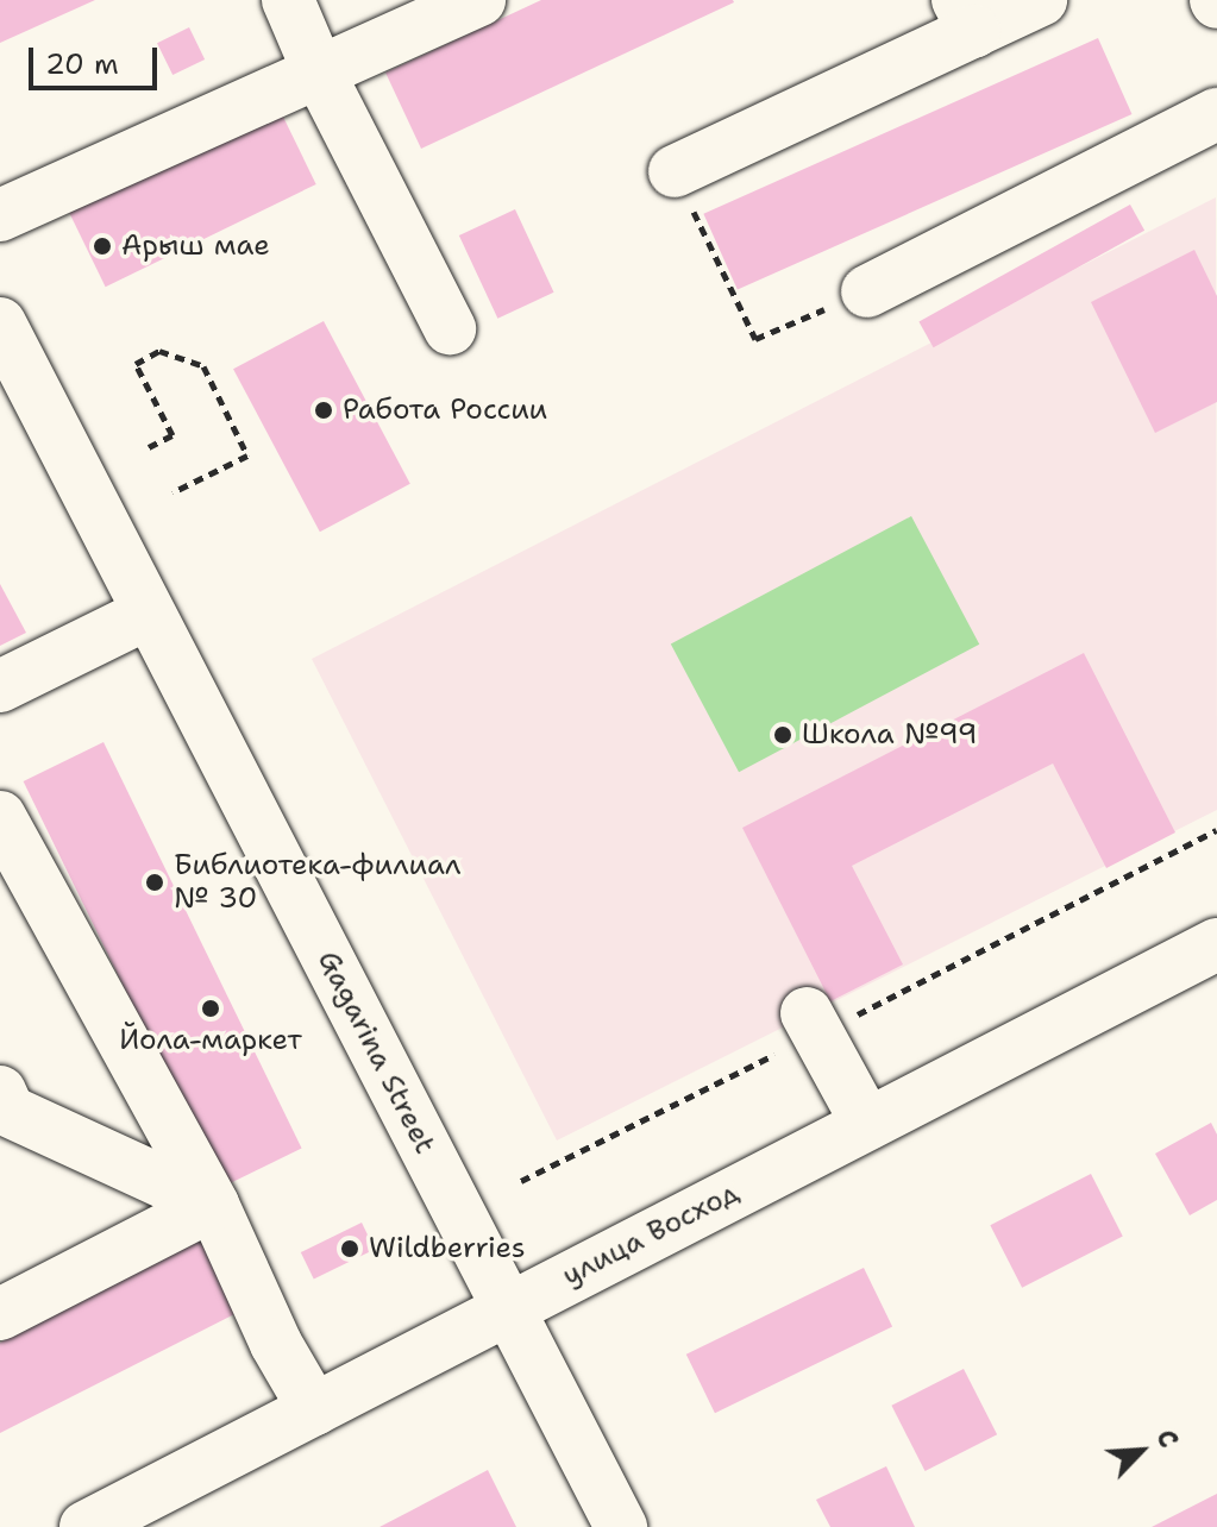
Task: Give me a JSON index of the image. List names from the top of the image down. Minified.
{"streets":{"street":["Gagarina Street","улица Восход"]},"crossings":[["Gagarina Street","улица Восход"]],"places":["Арыш мае","Работа России","Школа №99","Библиотека-филиал № 30","Йола-маркет","Wildberries"],"scale_bar":"20 m","north":"top right"}
